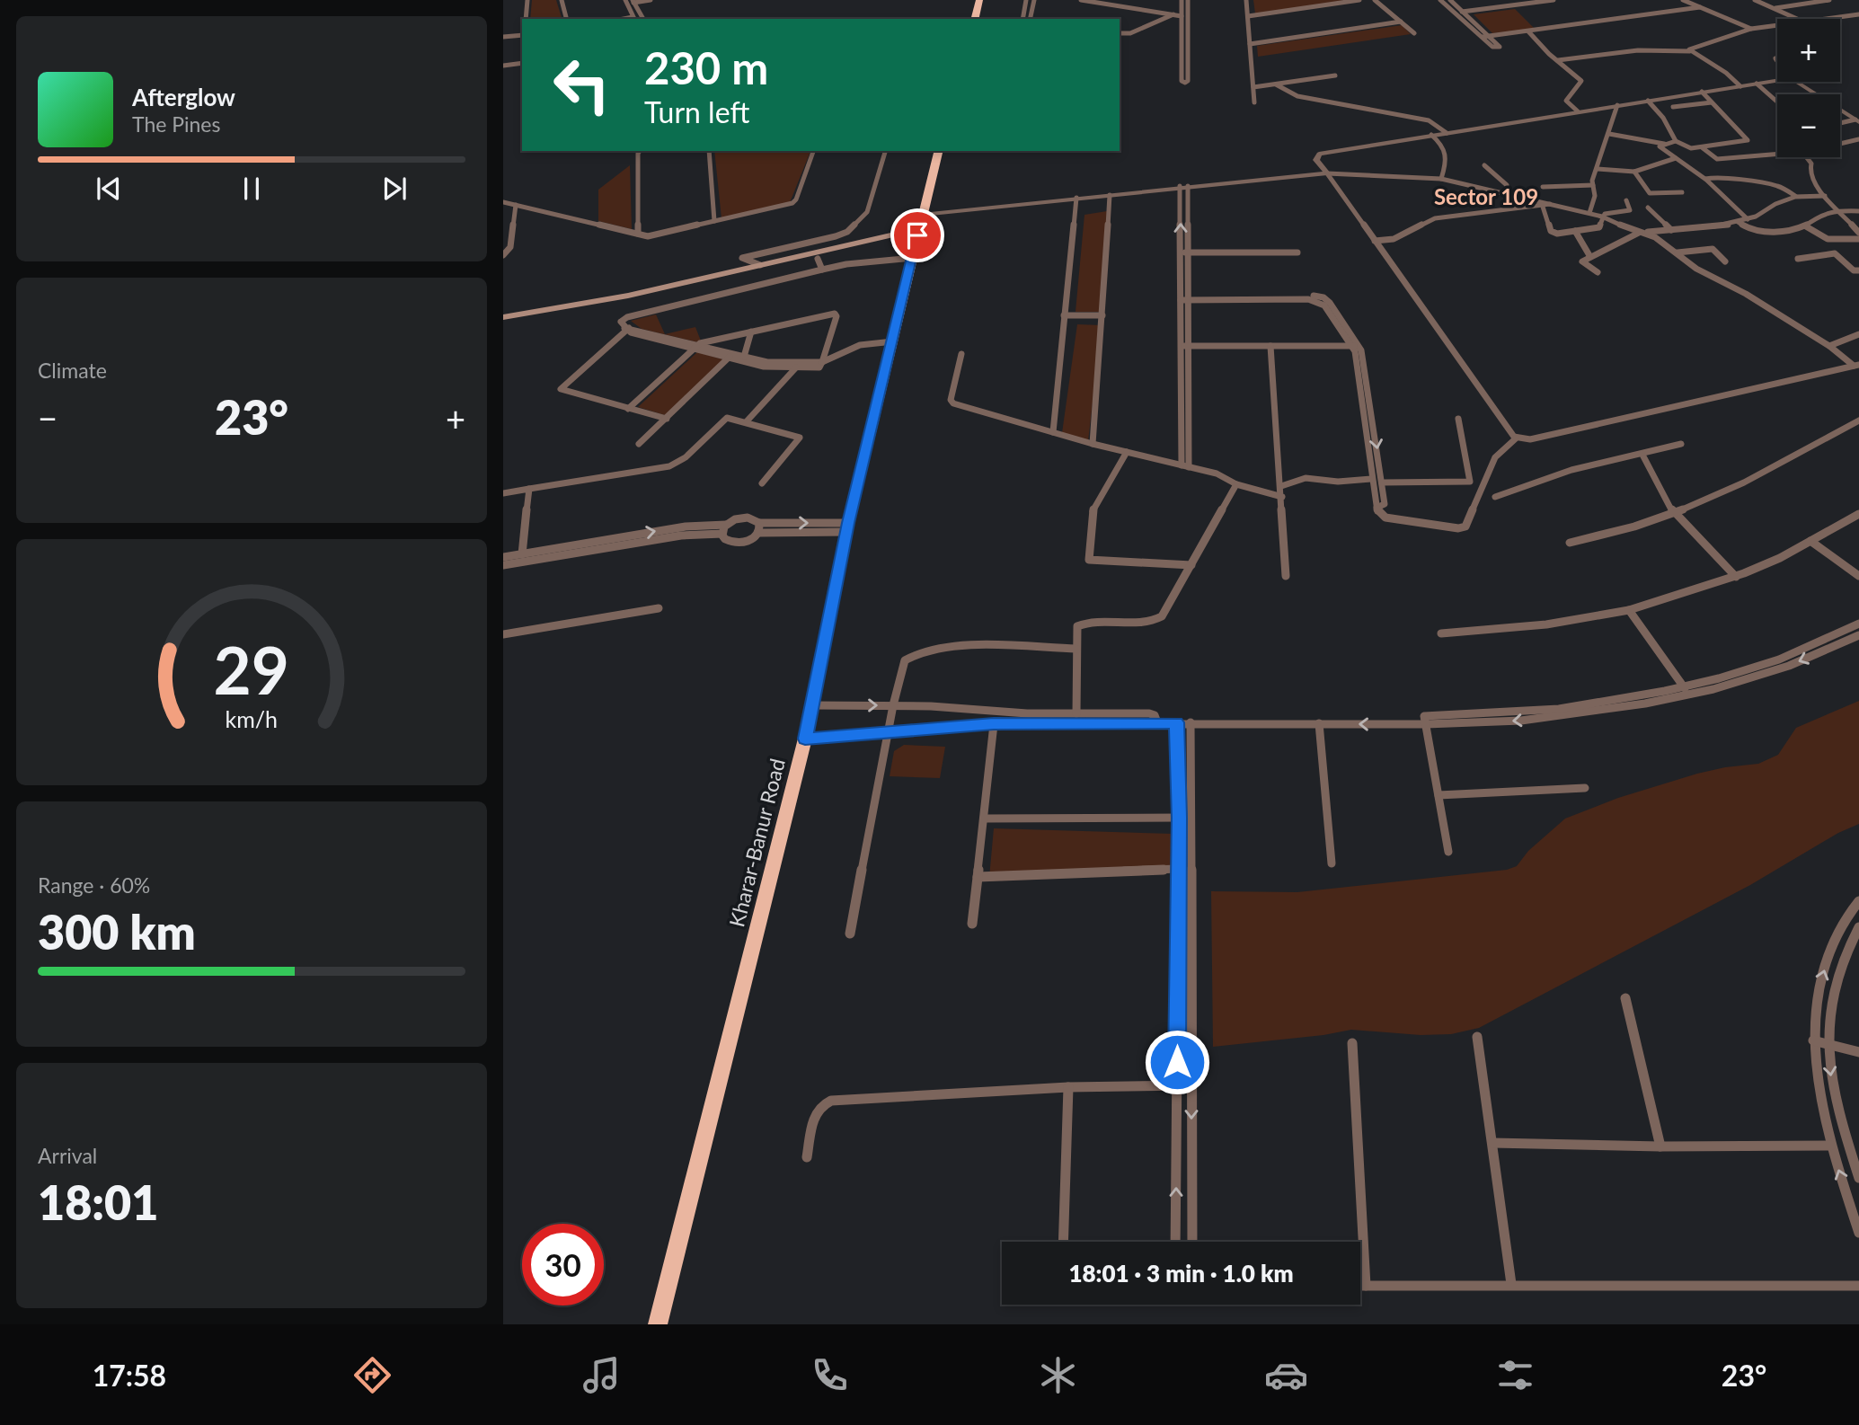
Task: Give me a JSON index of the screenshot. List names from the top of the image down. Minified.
{"streets":{"highway":["Kharar-Banur Road"]},"districts":["Sector 109"],"page":{"map_buttons":["+","−"],"turn":["230 m","Turn left"],"song":["Afterglow","The Pines"],"tile":["Climate",["Range · 60%","300 km"],["Arrival","18:01"]],"heat":["−","23°","+"],"limit":"30","trip":"18:01 · 3 min · 1.0 km","tabs":["17:58","23°"],"gauge":["29","km/h"]}}
